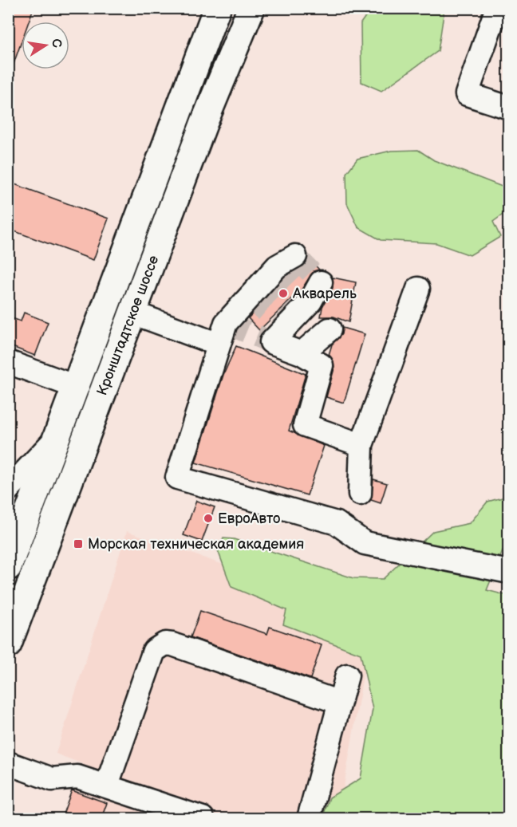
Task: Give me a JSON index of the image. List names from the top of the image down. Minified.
{"streets":{"main road":["Кронштадтское шоссе"]},"places":{"other":["Акварель","ЕвроАвто"],"transit":["Морская техническая академия"]},"north":"right"}
